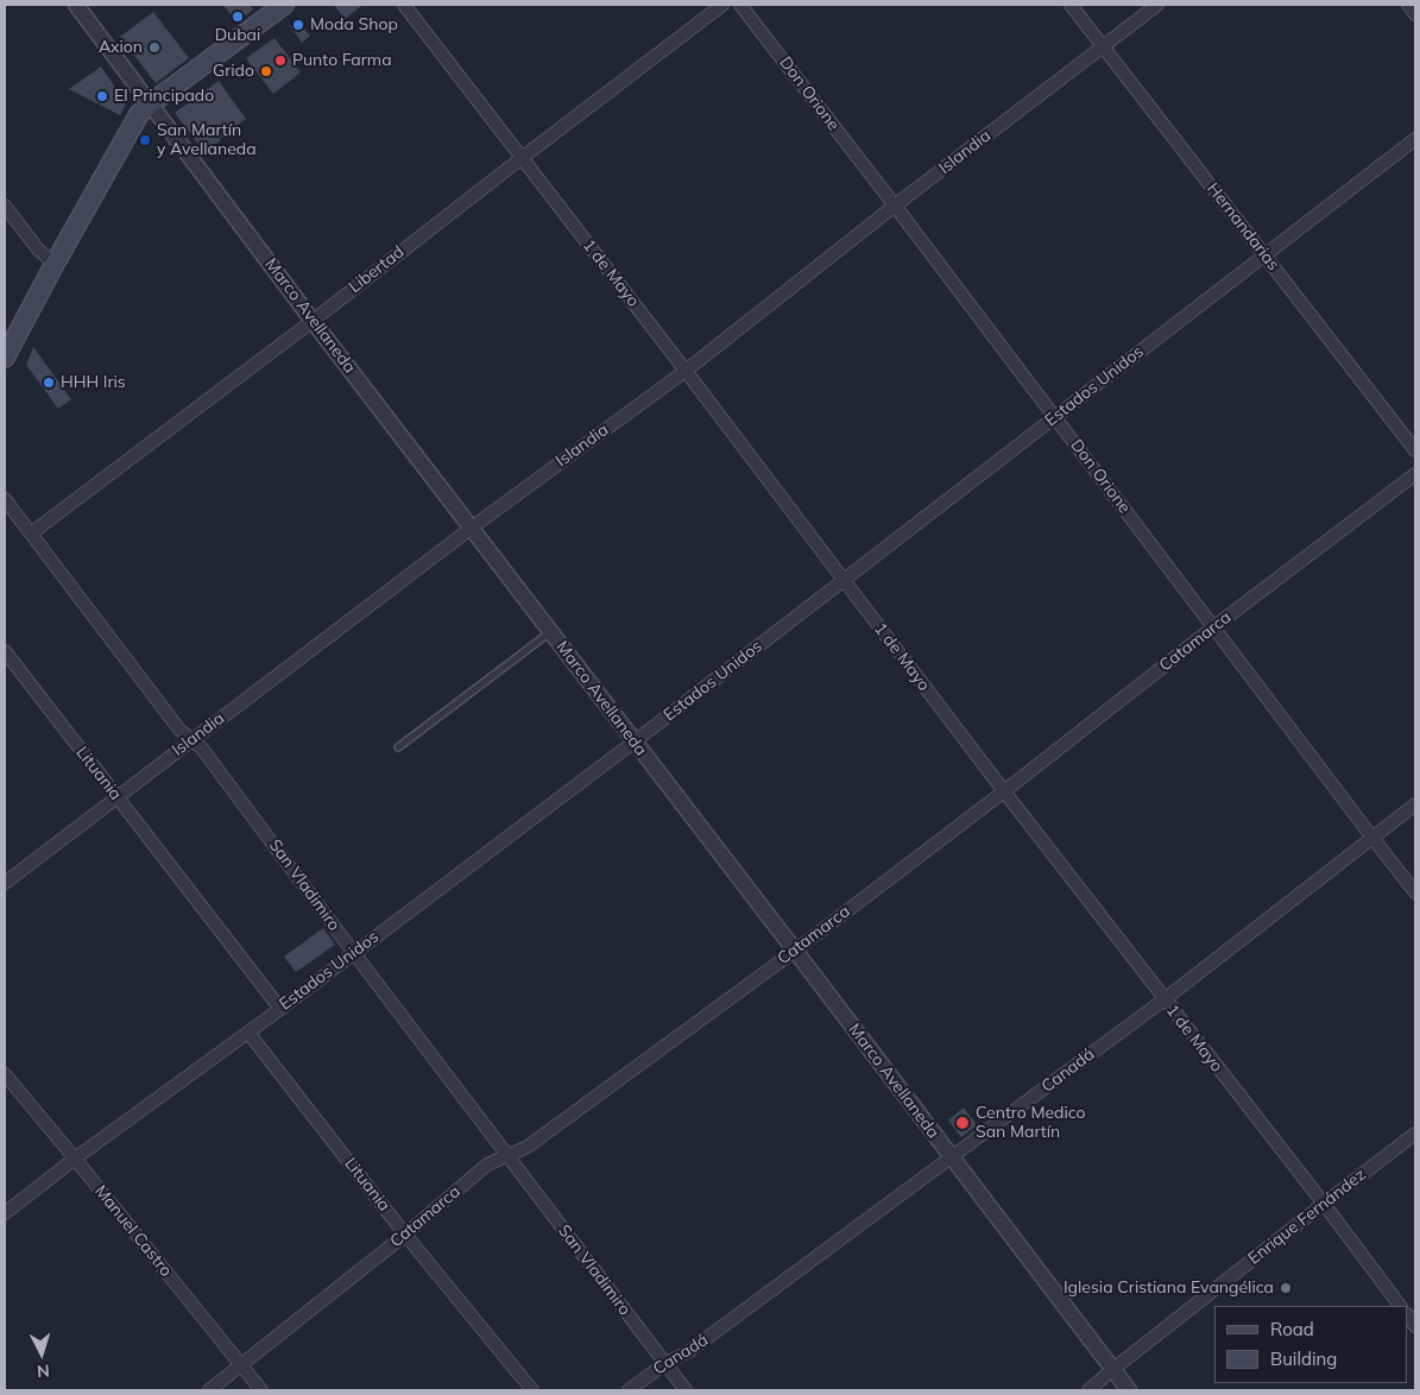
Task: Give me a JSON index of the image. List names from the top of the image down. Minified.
{"streets":{"street":["Don Orione","Islandia","Hernandarias","Libertad","1 de Mayo","Marco Avellaneda","Estados Unidos","Catamarca","Lituania","San Vladimiro","Canadá","Enrique Fernández","Manuel Castro"]},"crossings":[["Don Orione","Islandia"],["Don Orione","Estados Unidos"],["Don Orione","Catamarca"],["Don Orione","Canadá"],["Islandia","Hernandarias"],["Islandia","1 de Mayo"],["Islandia","Marco Avellaneda"],["Islandia","Lituania"],["Islandia","San Vladimiro"],["Hernandarias","Estados Unidos"],["Libertad","1 de Mayo"],["Libertad","Marco Avellaneda"],["Libertad","San Vladimiro"],["1 de Mayo","Estados Unidos"],["1 de Mayo","Catamarca"],["1 de Mayo","Canadá"],["1 de Mayo","Enrique Fernández"],["Marco Avellaneda","Estados Unidos"],["Marco Avellaneda","Catamarca"],["Marco Avellaneda","Canadá"],["Marco Avellaneda","Enrique Fernández"],["Estados Unidos","Lituania"],["Estados Unidos","San Vladimiro"],["Estados Unidos","Manuel Castro"],["Catamarca","Lituania"],["Catamarca","San Vladimiro"],["Catamarca","Manuel Castro"],["San Vladimiro","Canadá"]],"places":["Dubai","Moda Shop","Axion","Punto Farma","Grido","El Principado","San Martín y Avellaneda","HHH Iris","Centro Medico San Martín","Iglesia Cristiana Evangélica"],"legend":["Road","Building"],"north":"bottom"}
